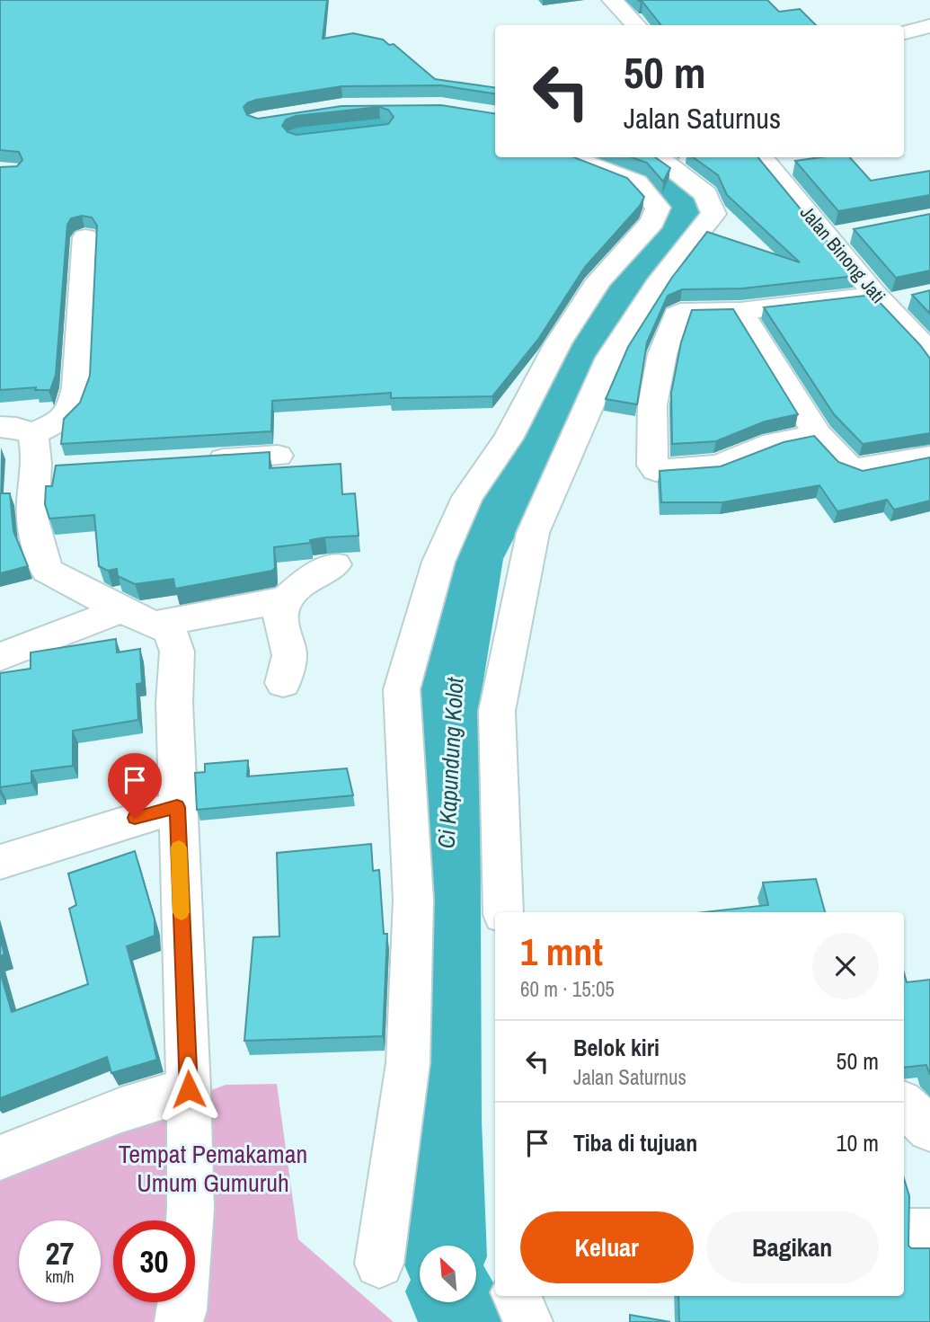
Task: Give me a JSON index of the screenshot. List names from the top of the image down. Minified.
{"streets":{"street":["Jalan Binong Jati"]},"water":["Ci Kapundung Kolot"],"parks":["Tempat Pemakaman Umum Gumuruh"],"north":"top left","page":{"turn":["50 m","Jalan Saturnus"],"heading":["1 mnt","60 m · 15:05"],"list":[{"name":"Belok kiri","note":"Jalan Saturnus","value":"50 m"},{"name":"Tiba di tujuan","value":"10 m"}],"buttons":["Keluar","Bagikan"],"speed":"27 km/h","limit":"30"}}
